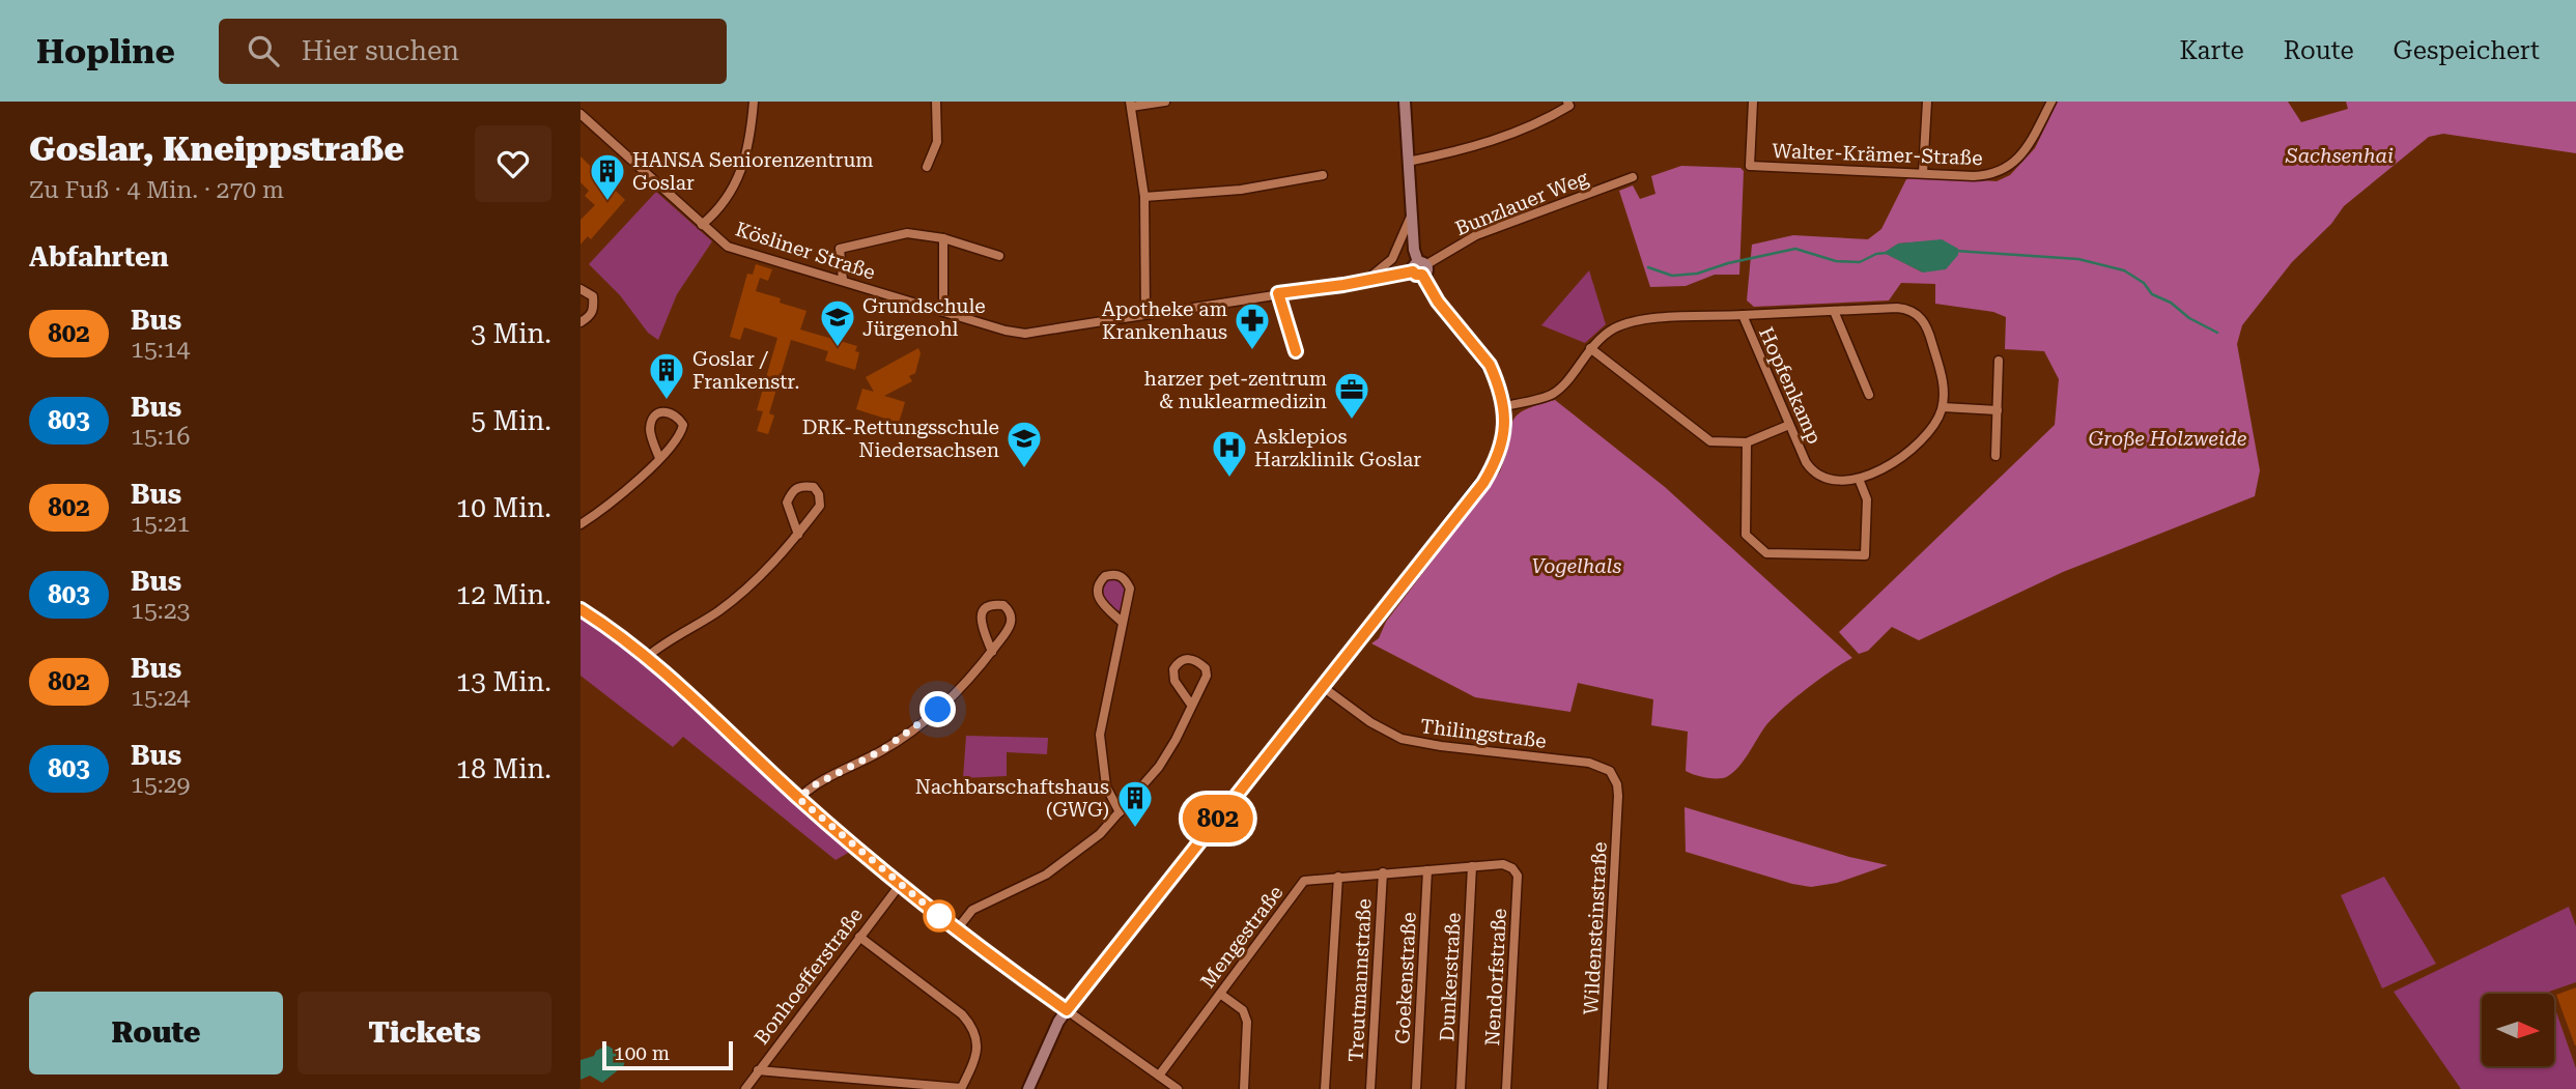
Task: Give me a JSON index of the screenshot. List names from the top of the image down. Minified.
{"streets":{"street":["Walter-Krämer-Straße","Bunzlauer Weg","Kösliner Straße","Hopfenkamp","Thilingstraße","Wildensteinstraße","Mengestraße","Bonhoefferstraße","Dunkerstraße","Nendorfstraße","Goekenstraße","Treutmannstraße"]},"crossings":[["Bunzlauer Weg","Kösliner Straße"],["Thilingstraße","Wildensteinstraße"],["Mengestraße","Dunkerstraße"],["Mengestraße","Nendorfstraße"],["Mengestraße","Goekenstraße"],["Mengestraße","Treutmannstraße"]],"parks":["Sachsenhai","Große Holzweide","Vogelhals"],"places":{"building":["HANSA Seniorenzentrum Goslar","Goslar / Frankenstr.","Nachbarschaftshaus (GWG)"],"school or university":["Grundschule Jürgenohl","DRK-Rettungsschule Niedersachsen"],"pharmacy":["Apotheke am Krankenhaus"],"office":["harzer pet-zentrum & nuklearmedizin"],"hospital":["Asklepios Harzklinik Goslar"]},"lines":["bus line 802"],"scale_bar":"100 m","north":"right","page":{"header":"Hopline","search":"Hier suchen","nav":["Karte","Route","Gespeichert"],"heading":[["Goslar, Kneippstraße","Zu Fuß · 4 Min. · 270 m"],"Abfahrten"],"on_map":"802","list":[{"mark":"802","name":"Bus","note":"15:14","value":"3 Min."},{"mark":"803","name":"Bus","note":"15:16","value":"5 Min."},{"mark":"802","name":"Bus","note":"15:21","value":"10 Min."},{"mark":"803","name":"Bus","note":"15:23","value":"12 Min."},{"mark":"802","name":"Bus","note":"15:24","value":"13 Min."},{"mark":"803","name":"Bus","note":"15:29","value":"18 Min."}],"buttons":["Route","Tickets"],"scale":"100 m"}}
